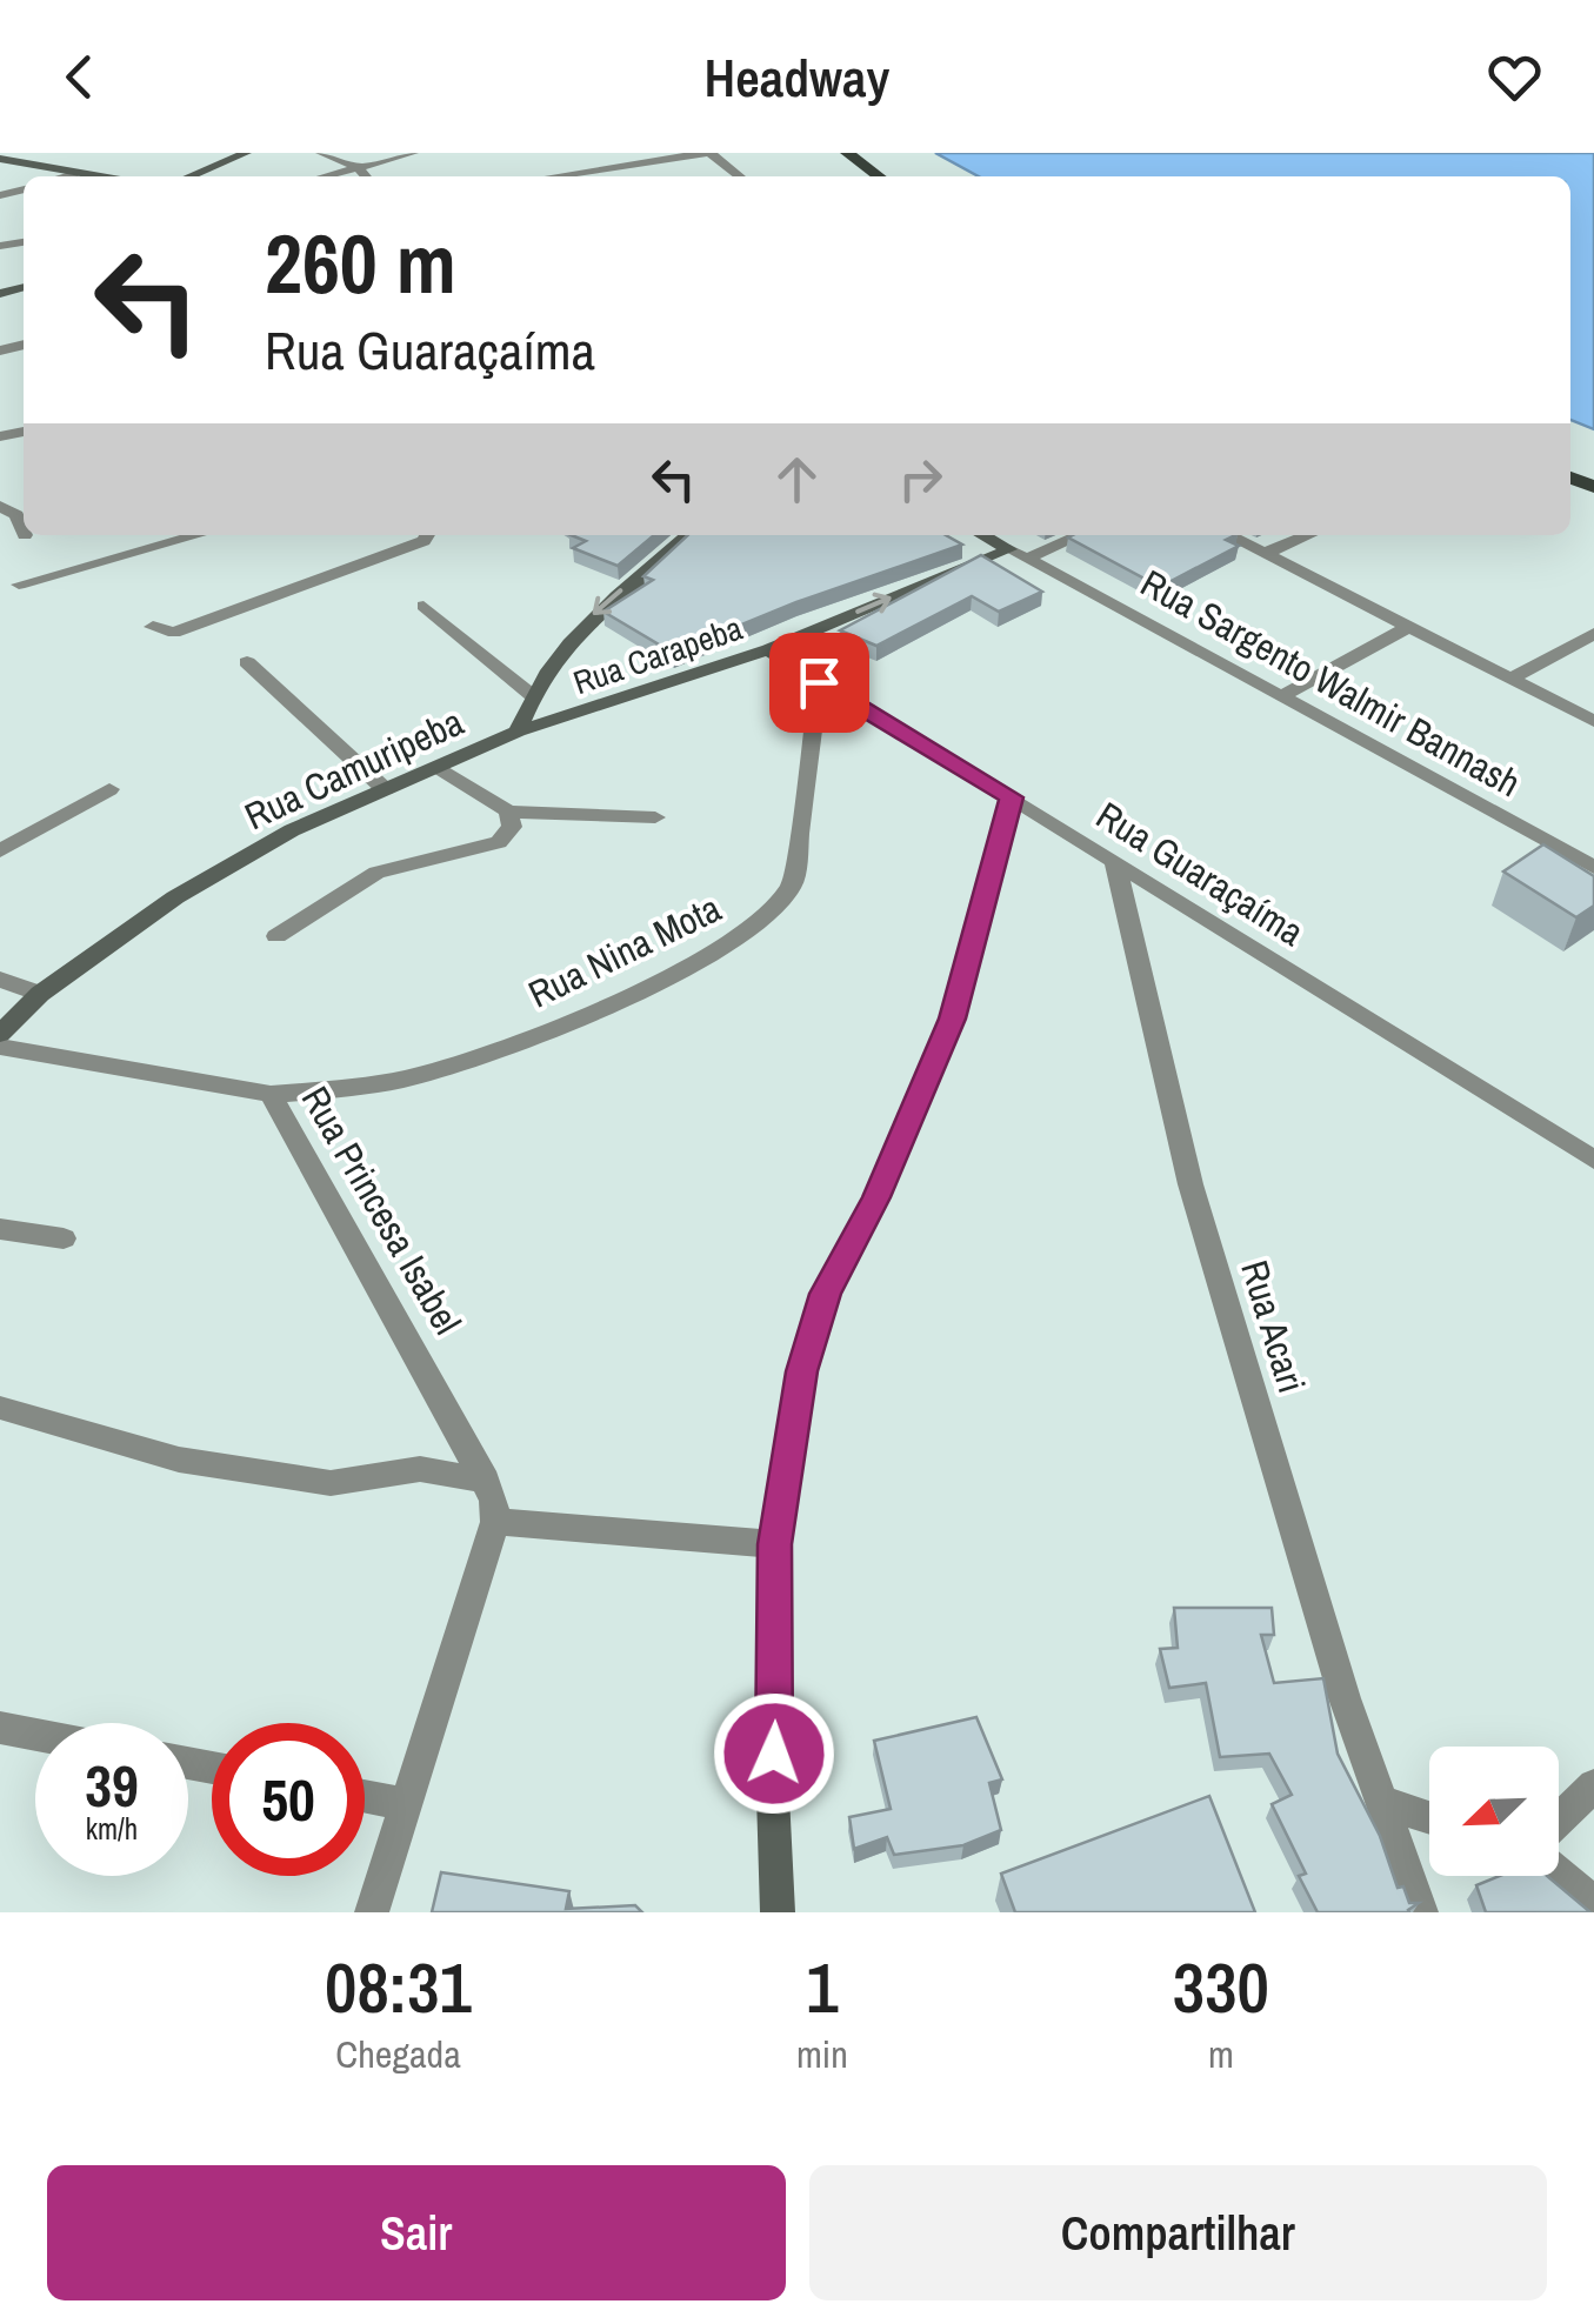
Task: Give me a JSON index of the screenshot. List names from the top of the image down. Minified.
{"streets":{"main road":["Rua Carapeba","Rua Sargento Walmir Bannash","Rua Camuripeba","Rua Guaraçaíma"],"street":["Rua Nina Mota","Rua Princesa Isabel","Rua Acari"]},"crossings":[["Rua Carapeba","Rua Sargento Walmir Bannash"],["Rua Carapeba","Rua Camuripeba"],["Rua Carapeba","Rua Guaraçaíma"],["Rua Guaraçaíma","Rua Nina Mota"],["Rua Guaraçaíma","Rua Acari"],["Rua Nina Mota","Rua Princesa Isabel"]],"one_way":["Rua Carapeba"],"north":"bottom left","page":{"header":"Headway","turn":["260 m","Rua Guaraçaíma"],"speed":"39 km/h","limit":"50","eta":["08:31","Chegada","1","min","330","m"],"buttons":["Sair","Compartilhar"]}}
